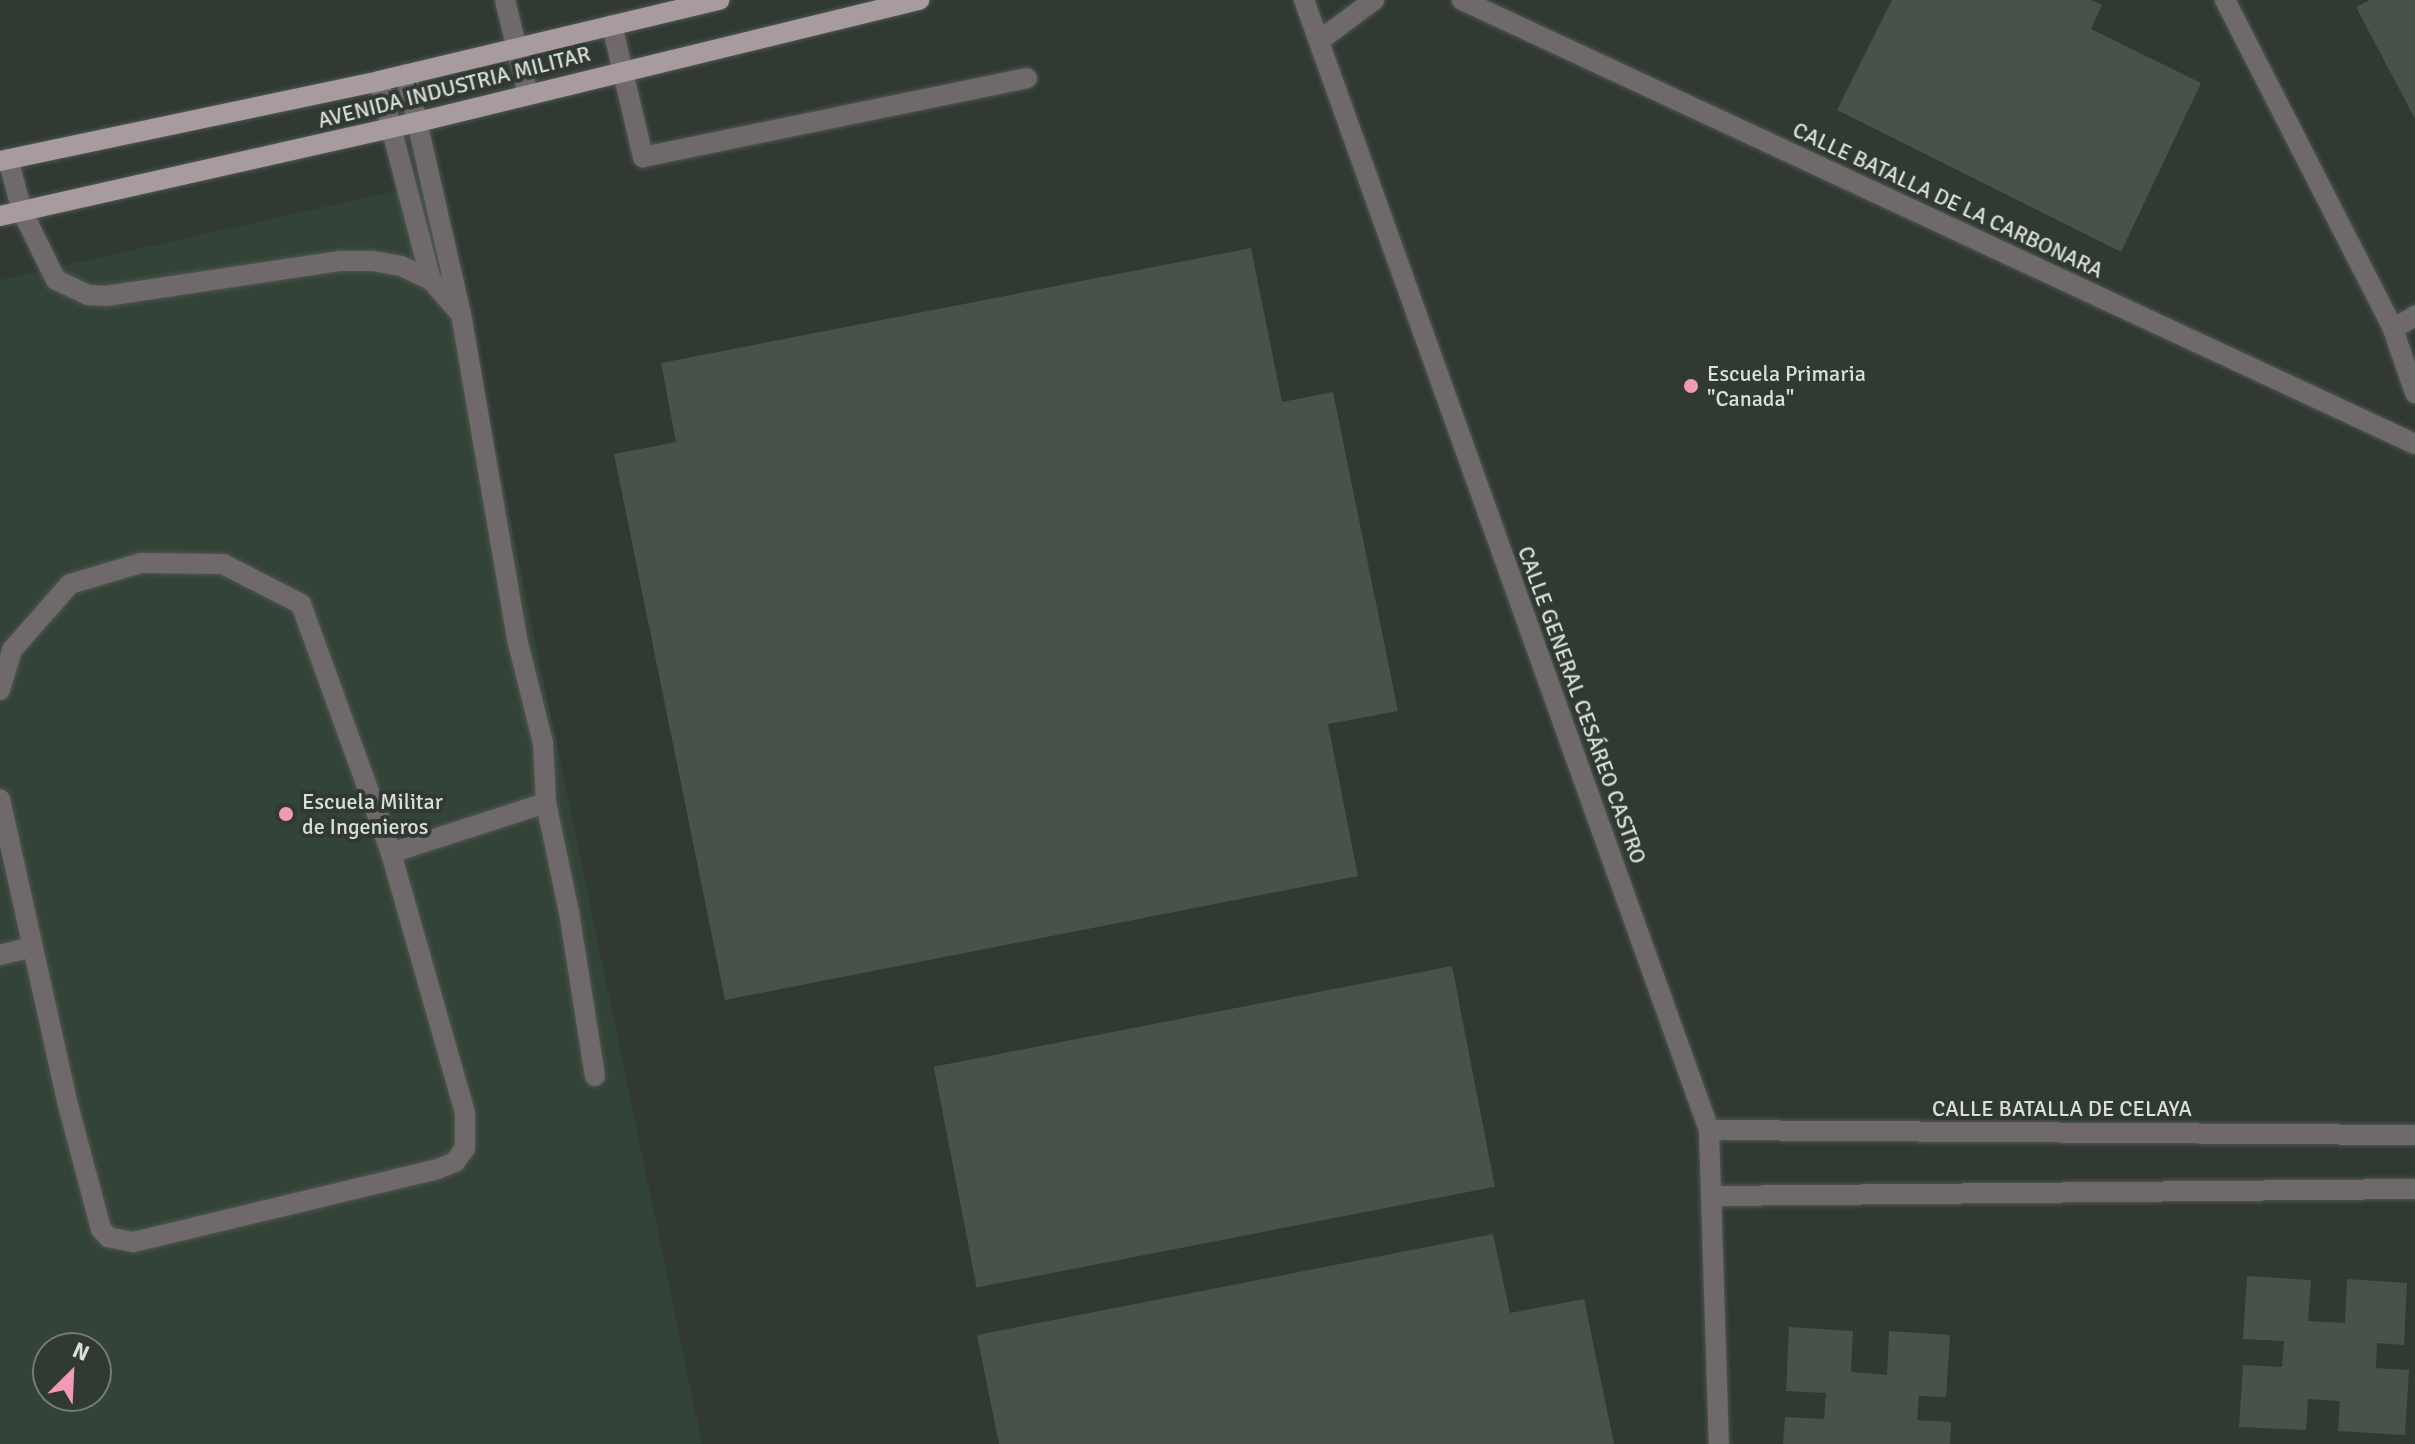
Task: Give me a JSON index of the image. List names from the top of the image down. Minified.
{"streets":{"main road":["AVENIDA INDUSTRIA MILITAR"],"street":["CALLE BATALLA DE LA CARBONARA","CALLE GENERAL CESÁREO CASTRO","CALLE BATALLA DE CELAYA"]},"crossings":[["CALLE GENERAL CESÁREO CASTRO","CALLE BATALLA DE CELAYA"]],"places":["Escuela Primaria \"Canada\"","Escuela Militar de Ingenieros"],"north":"top right"}
